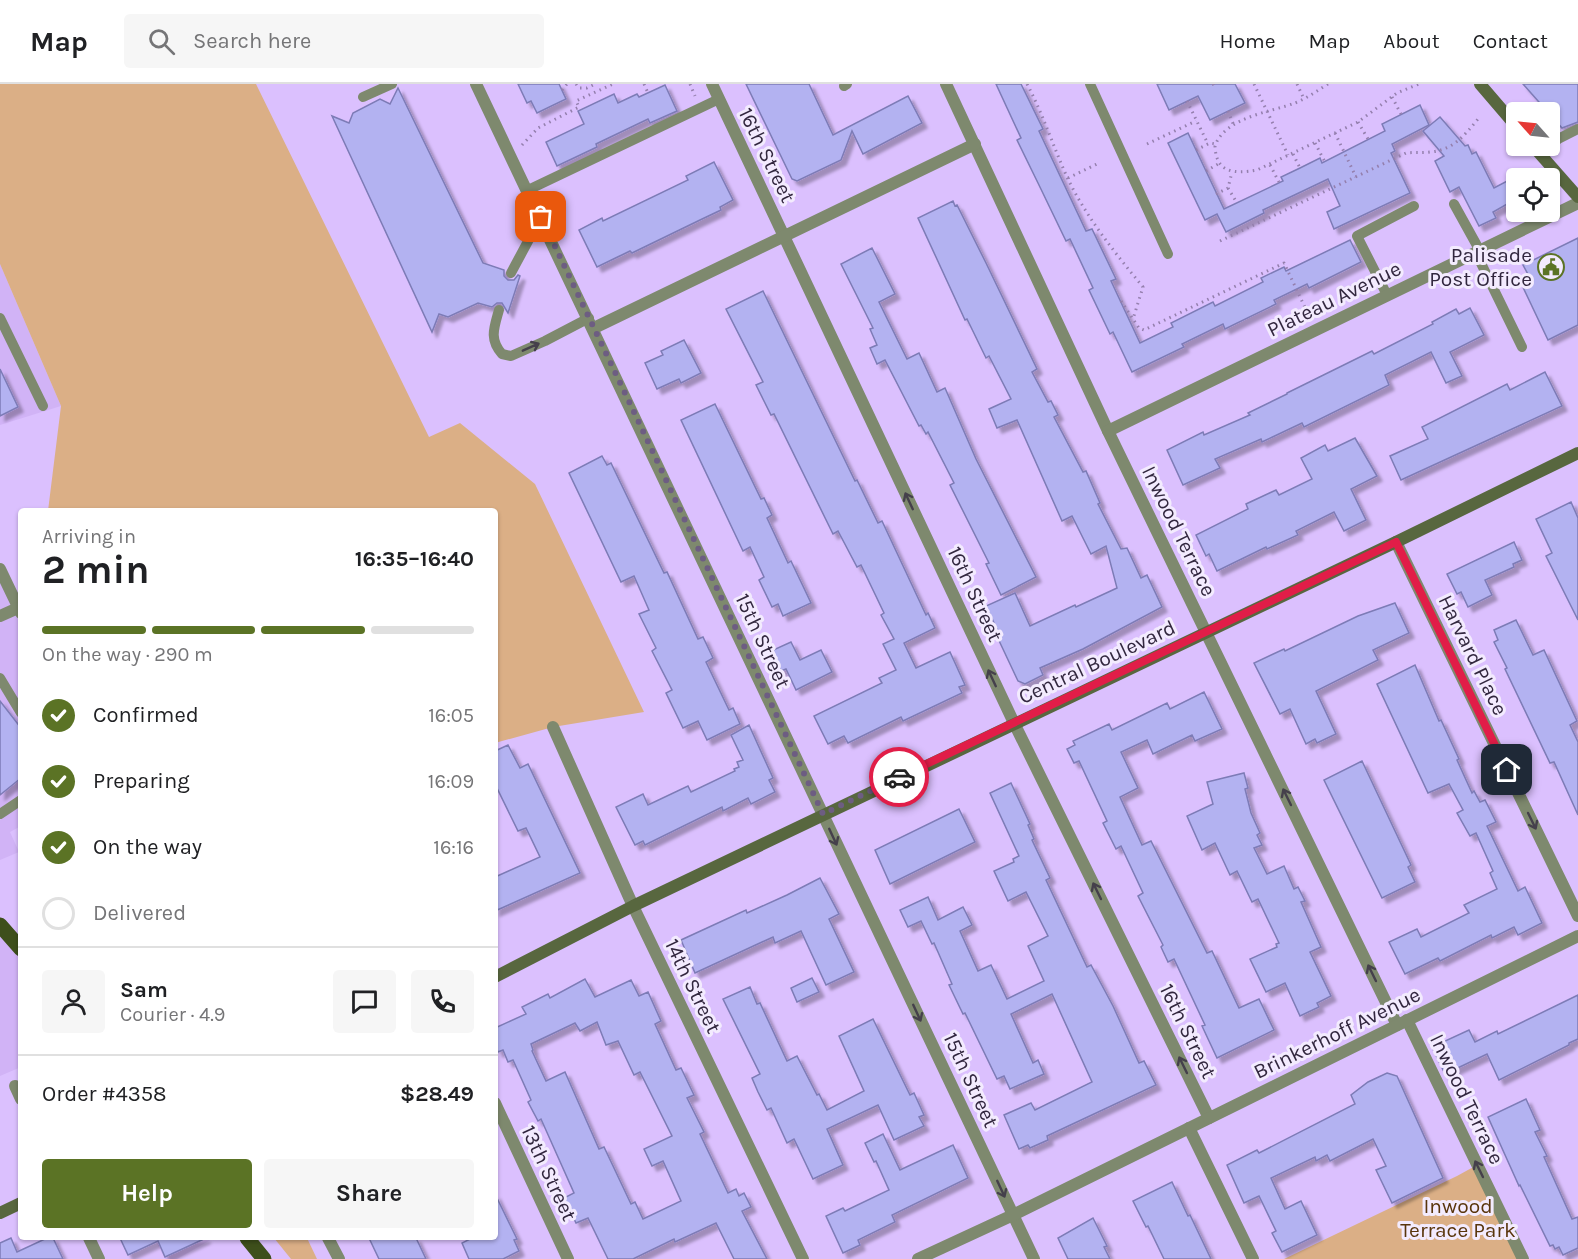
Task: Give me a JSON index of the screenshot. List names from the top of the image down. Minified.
{"streets":{"main road":["Central Boulevard"],"street":["16th Street","Plateau Avenue","Inwood Terrace","15th Street","Harvard Place","14th Street","Brinkerhoff Avenue","13th Street"]},"crossings":[["16th Street","Central Boulevard"],["16th Street","Brinkerhoff Avenue"],["Plateau Avenue","Inwood Terrace"],["Inwood Terrace","Central Boulevard"],["Inwood Terrace","Brinkerhoff Avenue"],["15th Street","Central Boulevard"],["15th Street","Brinkerhoff Avenue"],["Harvard Place","Central Boulevard"],["Central Boulevard","14th Street"]],"one_way":["16th Street","Inwood Terrace","Harvard Place"],"parks":["Inwood Terrace Park"],"places":{"public building":["Palisade Post Office"]},"north":"top left","page":{"header":"Map","search":"Search here","nav":["Home","Map","About","Contact"],"heading":["2 min","Arriving in","16:35–16:40"],"panel":["Sam","Courier · 4.9","Order #4358","$28.49"],"bar":"On the way · 290 m","list":[["Confirmed","16:05"],["Preparing","16:09"],["On the way","16:16"],"Delivered"],"buttons":["Help","Share"]}}
